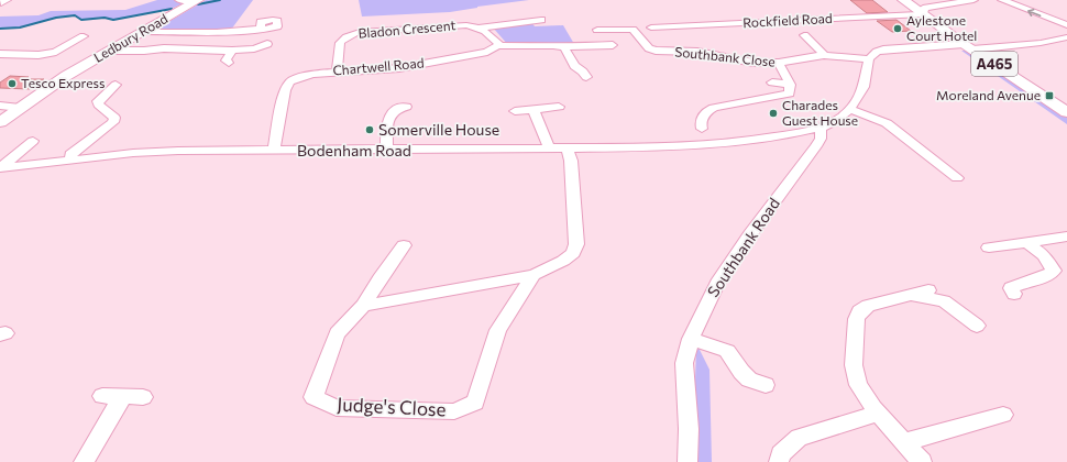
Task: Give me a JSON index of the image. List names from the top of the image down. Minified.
{"streets":{"highway":["Ledbury Road","A465"],"street":["Rockfield Road","Bladon Crescent","Southbank Close","Chartwell Road","Bodenham Road","Southbank Road","Judge's Close"]},"crossings":[["Rockfield Road","A465"],["Bladon Crescent","Chartwell Road"],["Chartwell Road","Bodenham Road"],["Bodenham Road","Southbank Road"]],"places":{"other":["Aylestone Court Hotel","Tesco Express","Charades Guest House","Somerville House"],"transit":["Moreland Avenue"]}}
